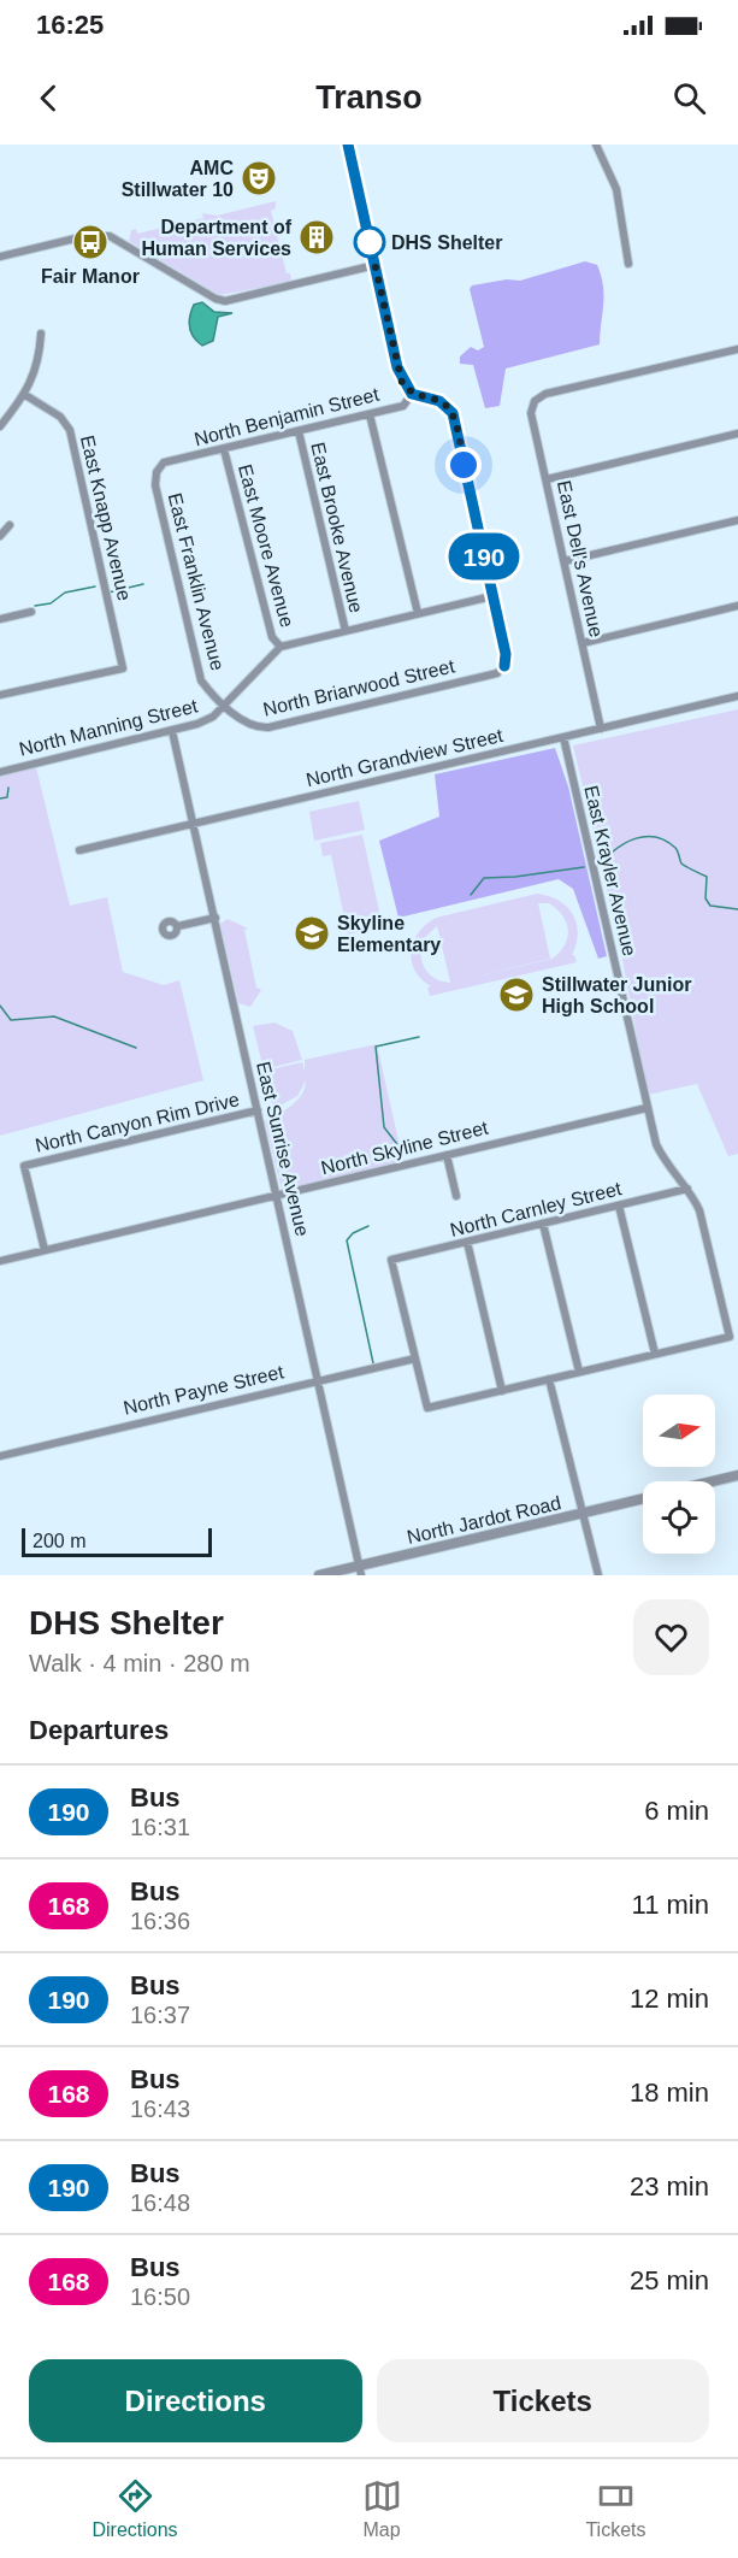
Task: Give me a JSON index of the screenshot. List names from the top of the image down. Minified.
{"streets":{"street":["North Benjamin Street","East Knapp Avenue","East Brooke Avenue","East Moore Avenue","East Dell's Avenue","East Franklin Avenue","North Briarwood Street","North Manning Street","North Grandview Street","East Krayler Avenue","North Canyon Rim Drive","North Skyline Street","East Sunrise Avenue","North Carnley Street","North Payne Street","North Jardot Road"]},"crossings":[["North Benjamin Street","East Brooke Avenue"],["North Benjamin Street","East Moore Avenue"],["North Benjamin Street","East Franklin Avenue"],["East Moore Avenue","North Manning Street"],["East Dell's Avenue","North Grandview Street"],["East Franklin Avenue","North Briarwood Street"],["East Franklin Avenue","North Manning Street"],["North Briarwood Street","North Manning Street"],["North Manning Street","East Sunrise Avenue"],["North Grandview Street","East Krayler Avenue"],["North Grandview Street","East Sunrise Avenue"],["East Krayler Avenue","North Skyline Street"],["East Krayler Avenue","North Carnley Street"],["North Canyon Rim Drive","North Skyline Street"],["North Canyon Rim Drive","East Sunrise Avenue"],["North Skyline Street","East Sunrise Avenue"],["East Sunrise Avenue","North Payne Street"],["East Sunrise Avenue","North Jardot Road"],["North Carnley Street","North Payne Street"]],"places":{"theatre":["AMC Stillwater 10"],"building":["Department of Human Services"],"bus stop":["Fair Manor"],"other":["DHS Shelter"],"school or university":["Skyline Elementary","Stillwater Junior High School"]},"lines":["bus line 190"],"scale_bar":"200 m","north":"right","page":{"status":"16:25","header":"Transo","on_map":"190","scale":"200 m","heading":[["DHS Shelter","Walk · 4 min · 280 m"],"Departures"],"list":[{"mark":"190","name":"Bus","note":"16:31","value":"6 min"},{"mark":"168","name":"Bus","note":"16:36","value":"11 min"},{"mark":"190","name":"Bus","note":"16:37","value":"12 min"},{"mark":"168","name":"Bus","note":"16:43","value":"18 min"},{"mark":"190","name":"Bus","note":"16:48","value":"23 min"},{"mark":"168","name":"Bus","note":"16:50","value":"25 min"}],"buttons":["Directions","Tickets"],"tabs":["Directions","Map","Tickets"]}}
